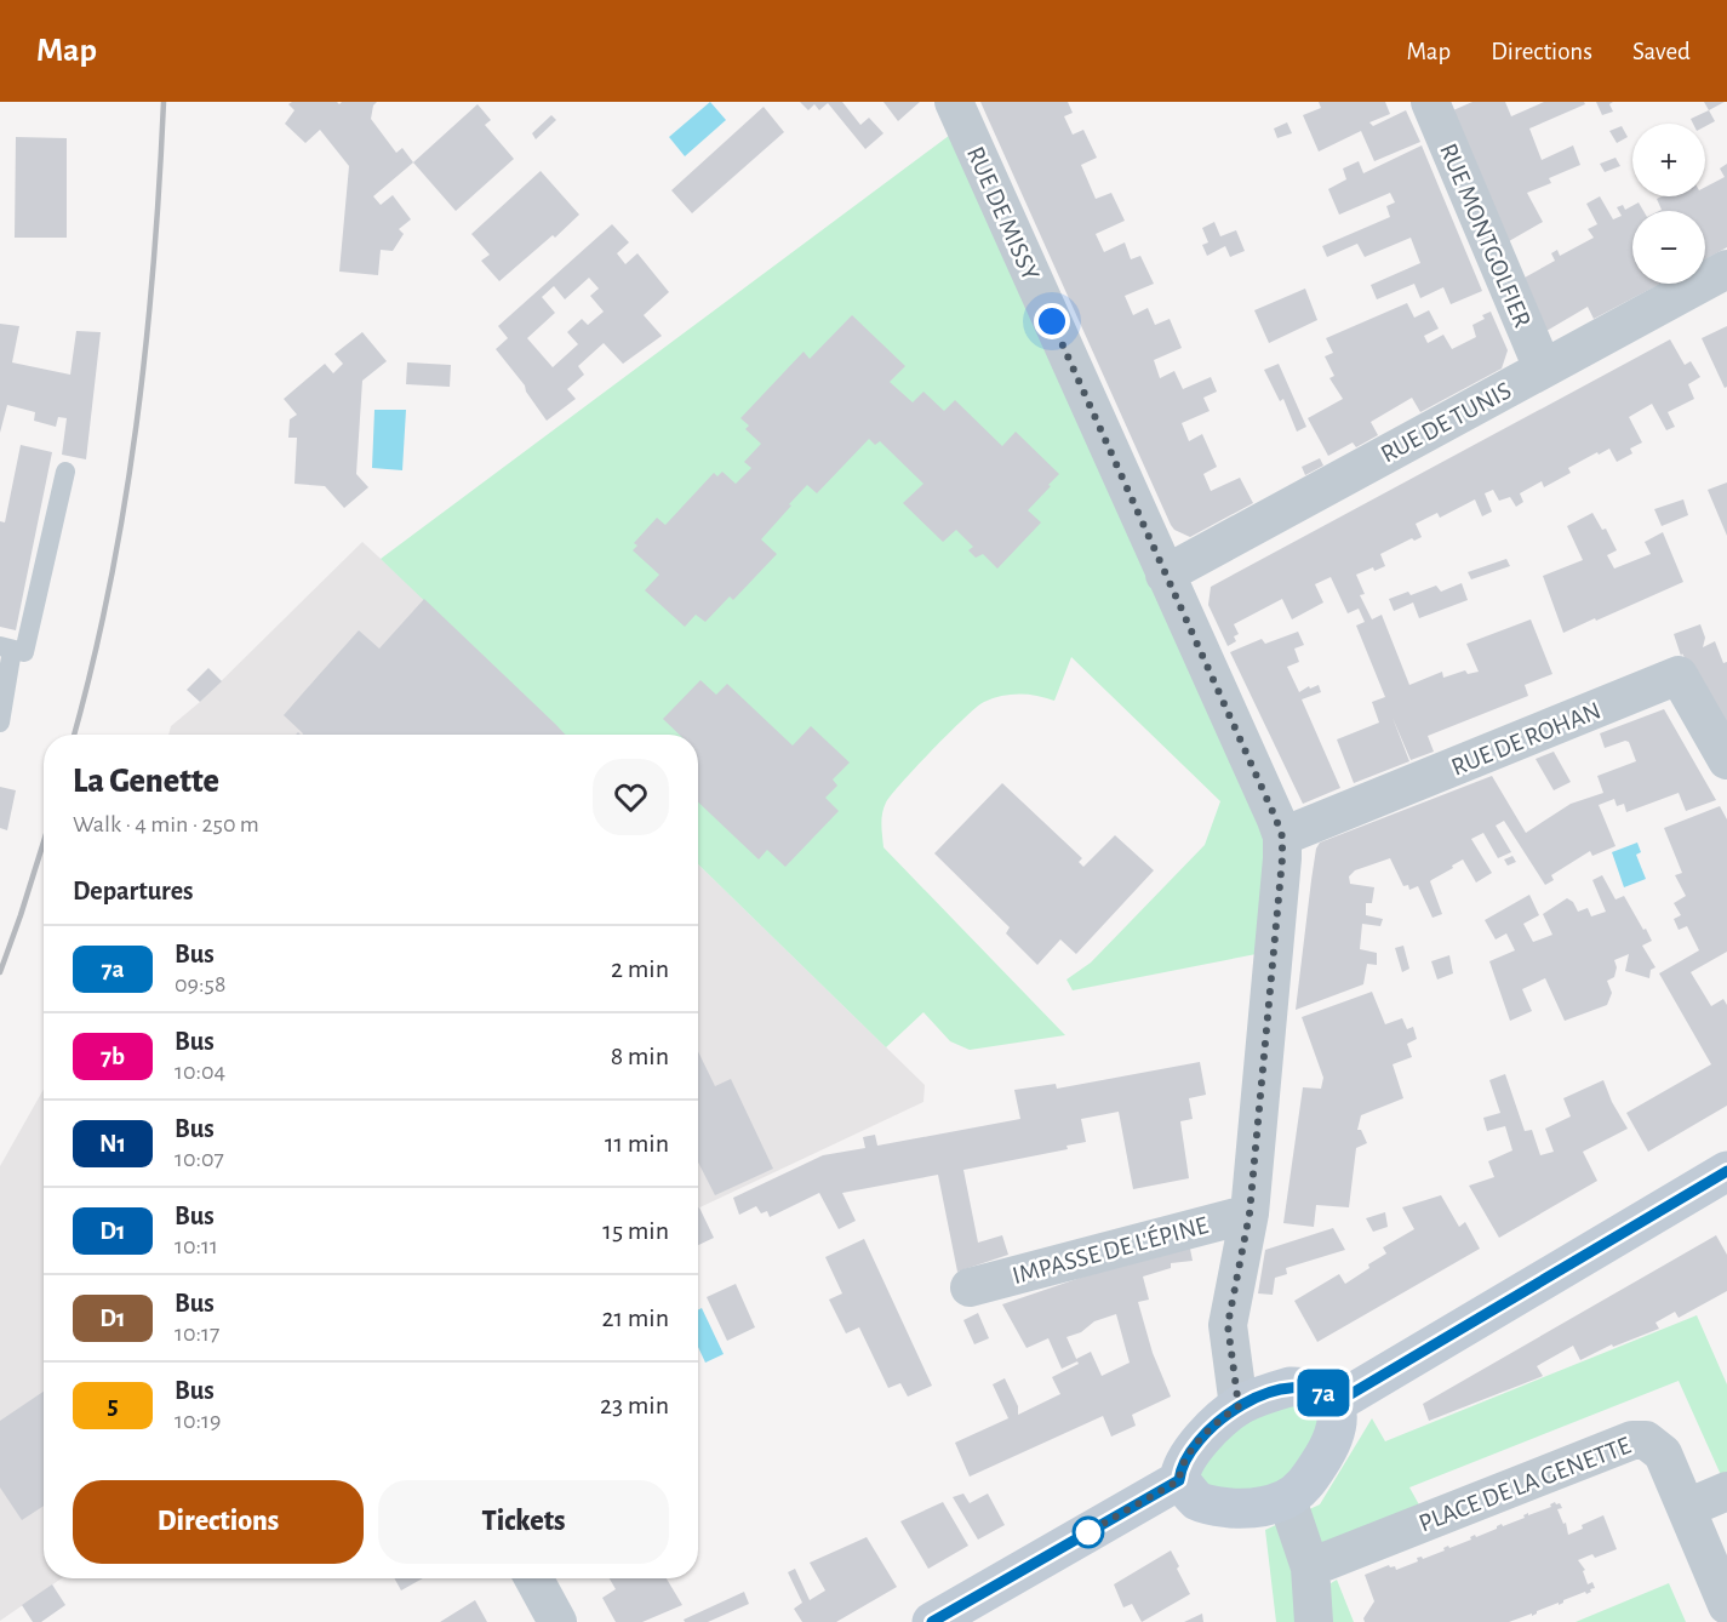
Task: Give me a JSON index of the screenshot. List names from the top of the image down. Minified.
{"streets":{"street":["RUE DE MISSY","RUE MONTGOLFIER","RUE DE TUNIS","RUE DE ROHAN","IMPASSE DE L'ÉPINE","PLACE DE LA GENETTE"]},"crossings":[["RUE DE MISSY","RUE DE TUNIS"],["RUE DE MISSY","RUE DE ROHAN"],["RUE DE MISSY","IMPASSE DE L'ÉPINE"],["RUE MONTGOLFIER","RUE DE TUNIS"]],"lines":["bus line 7a"],"page":{"header":"Map","nav":["Map","Directions","Saved"],"on_map":"7a","map_buttons":["+","−"],"heading":[["La Genette","Walk · 4 min · 250 m"],"Departures"],"list":[{"mark":"7a","name":"Bus","note":"09:58","value":"2 min"},{"mark":"7b","name":"Bus","note":"10:04","value":"8 min"},{"mark":"N1","name":"Bus","note":"10:07","value":"11 min"},{"mark":"D1","name":"Bus","note":"10:11","value":"15 min"},{"mark":"D1","name":"Bus","note":"10:17","value":"21 min"},{"mark":"5","name":"Bus","note":"10:19","value":"23 min"}],"buttons":["Directions","Tickets"]}}
